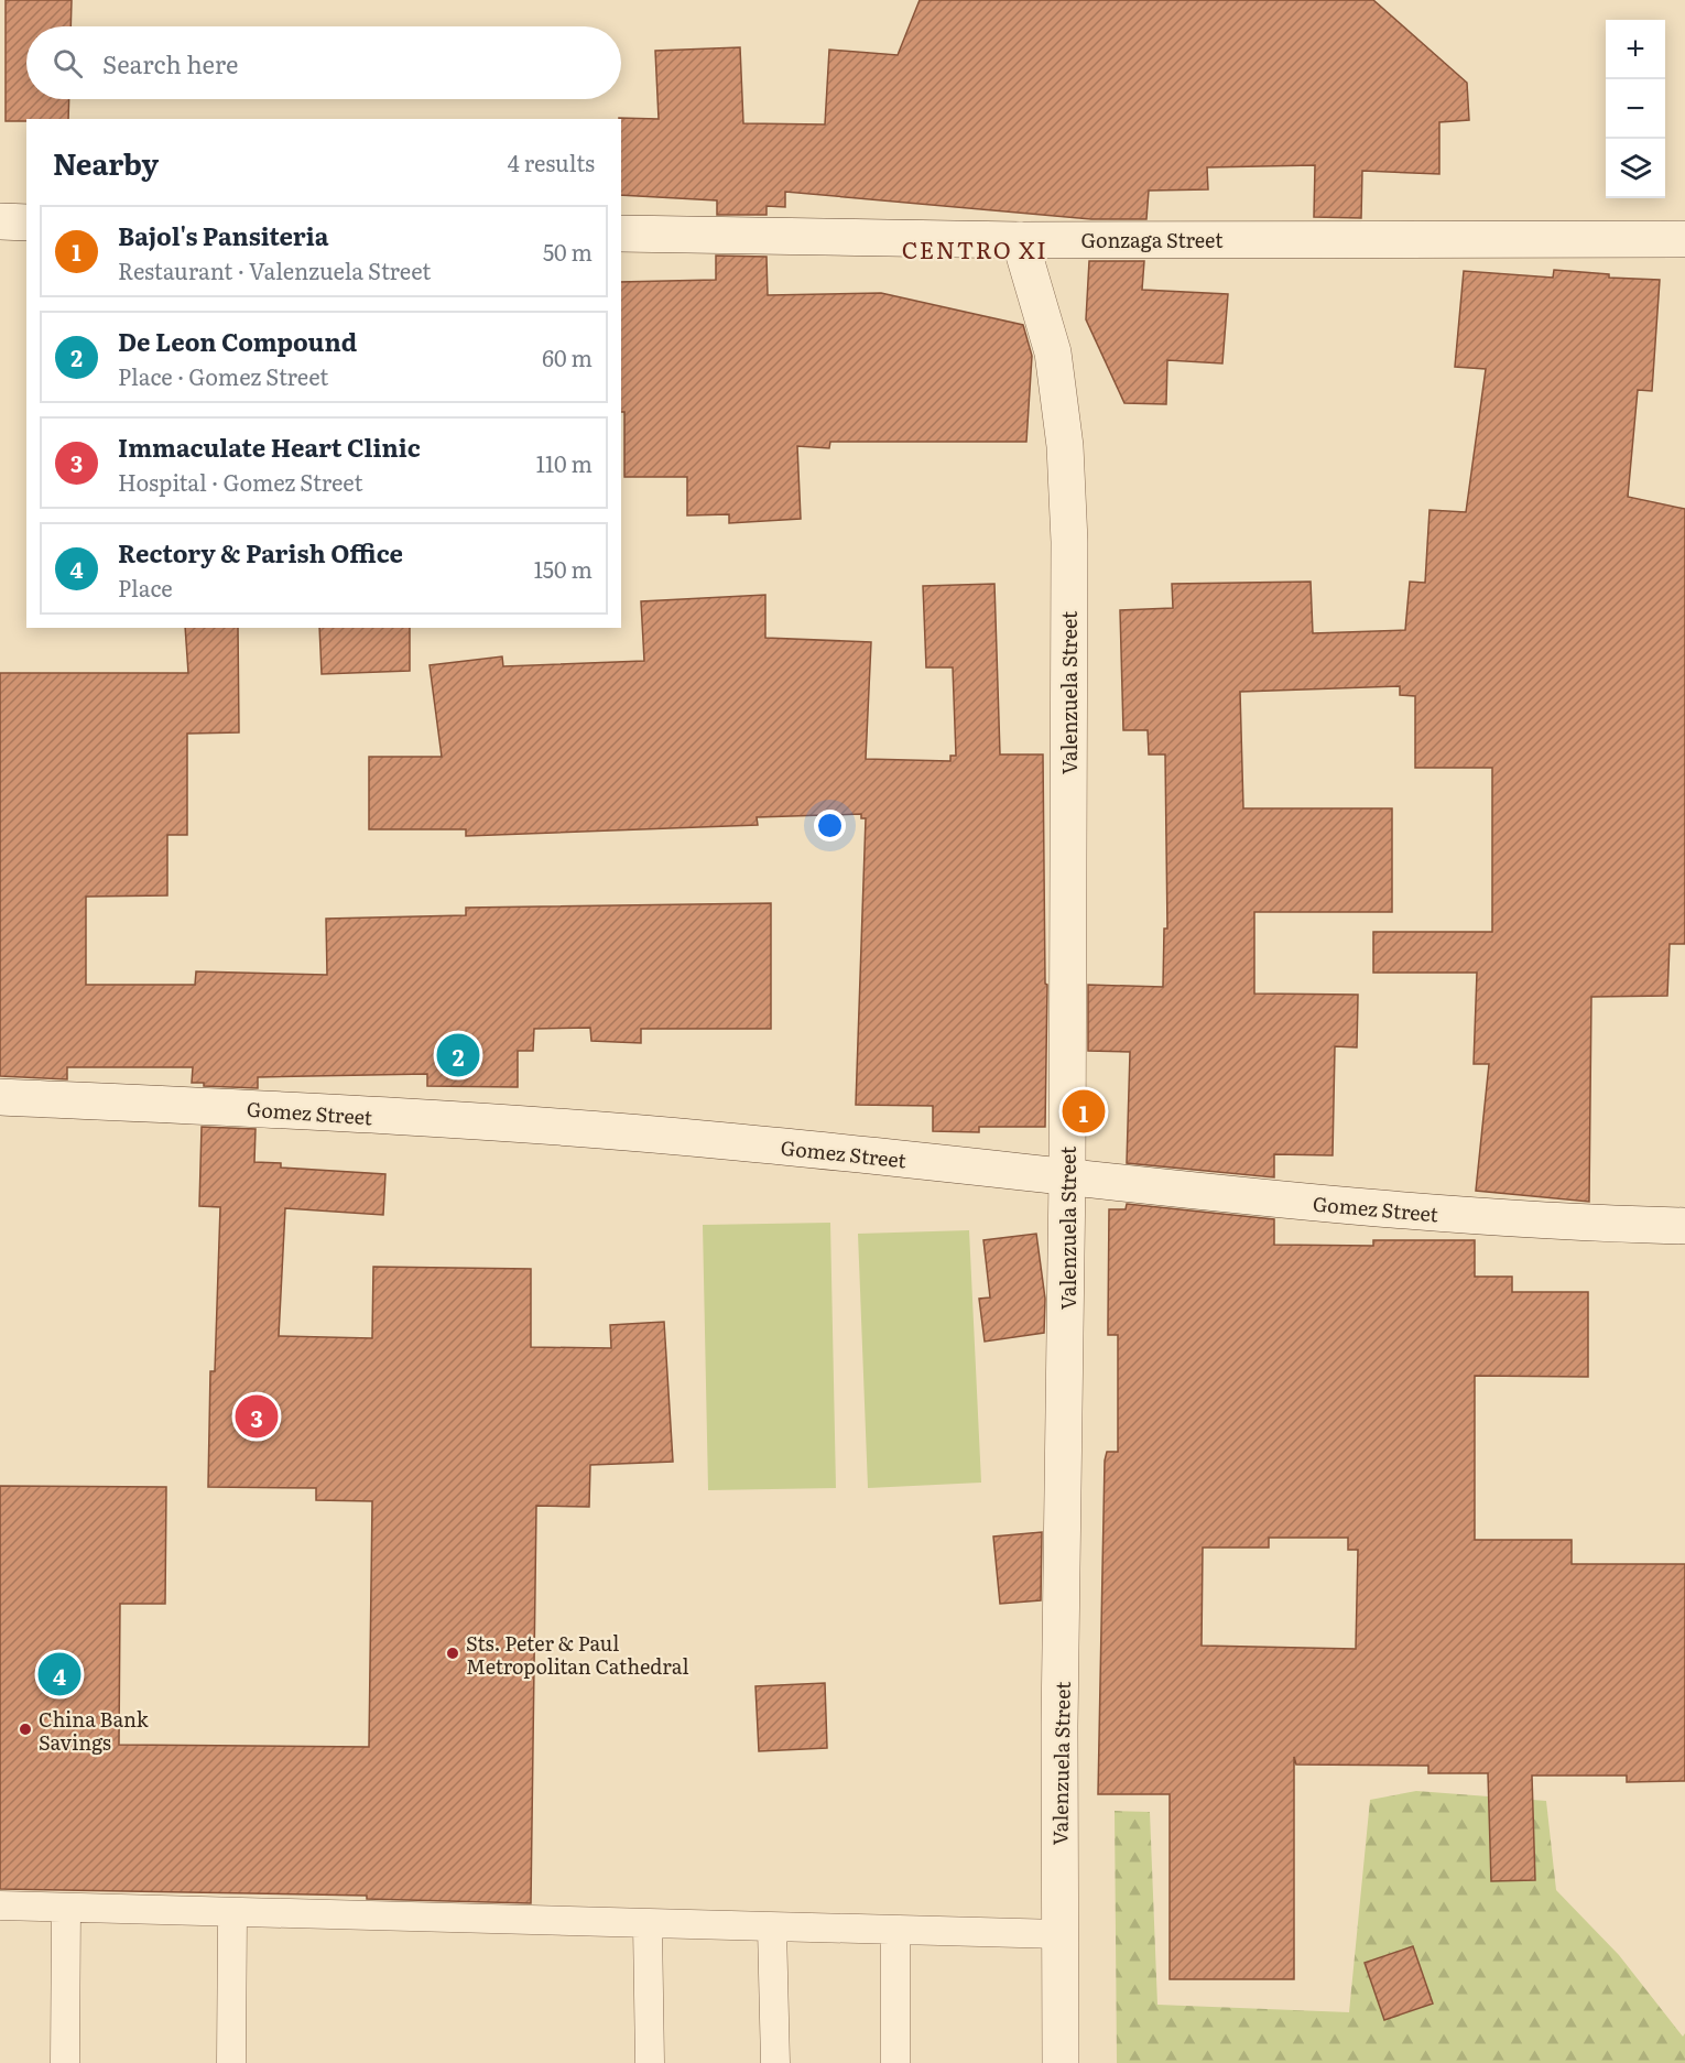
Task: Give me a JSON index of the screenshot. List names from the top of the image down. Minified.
{"streets":{"main road":["Gonzaga Street","Valenzuela Street","Gomez Street"]},"crossings":[["Gonzaga Street","Valenzuela Street"],["Valenzuela Street","Gomez Street"]],"districts":["CENTRO XI"],"places":["Sts. Peter & Paul Metropolitan Cathedral","China Bank Savings"],"page":{"map_buttons":["+","−"],"search":"Search here","heading":["Nearby","4 results"],"list":[{"mark":"1","name":"Bajol's Pansiteria","note":"Restaurant · Valenzuela Street","value":"50 m"},{"mark":"2","name":"De Leon Compound","note":"Place · Gomez Street","value":"60 m"},{"mark":"3","name":"Immaculate Heart Clinic","note":"Hospital · Gomez Street","value":"110 m"},{"mark":"4","name":"Rectory & Parish Office","note":"Place","value":"150 m"}],"pins":["2","1","3","4"]}}
